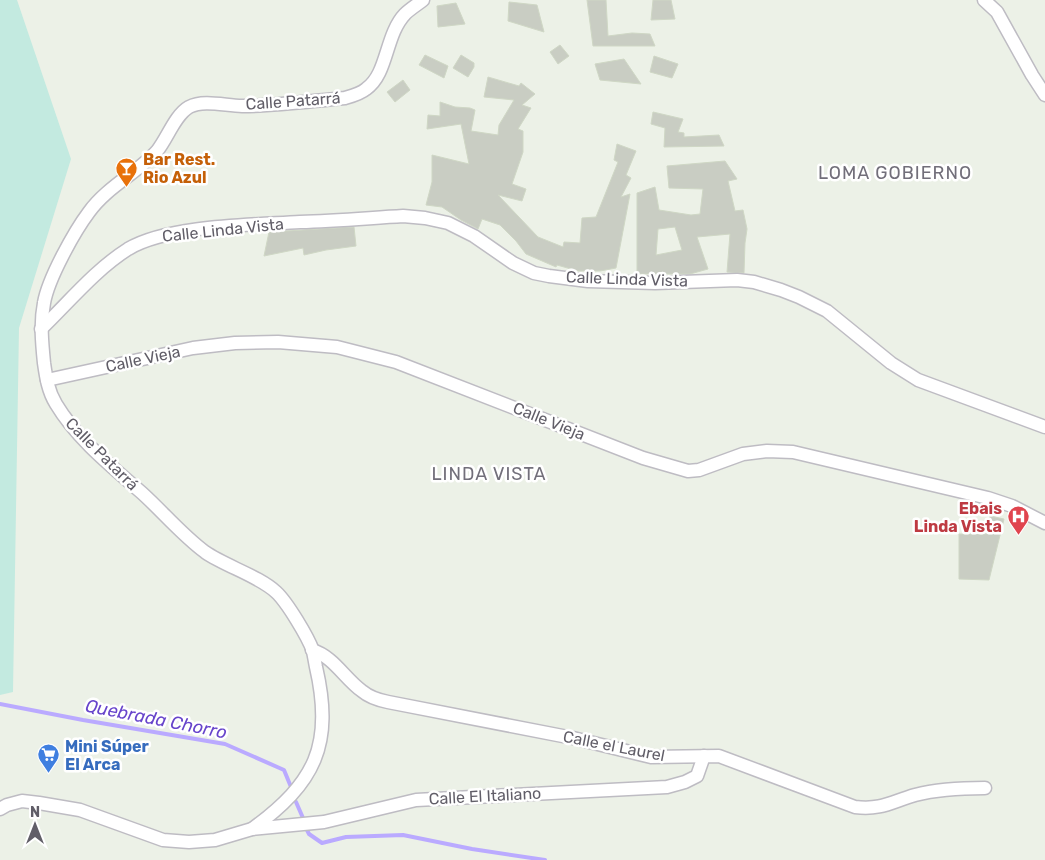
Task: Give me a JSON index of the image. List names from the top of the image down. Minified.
{"streets":{"street":["Calle Patarrá","Calle Linda Vista","Calle Vieja","Calle el Laurel","Calle El Italiano"]},"crossings":[["Calle Patarrá","Calle Linda Vista"],["Calle Patarrá","Calle Vieja"],["Calle Patarrá","Calle el Laurel"],["Calle Patarrá","Calle El Italiano"],["Calle el Laurel","Calle El Italiano"]],"districts":["LOMA GOBIERNO","LINDA VISTA"],"water":["Quebrada Chorro"],"places":{"bar":["Bar Rest. Rio Azul"],"hospital":["Ebais Linda Vista"],"supermarket":["Mini Súper El Arca"]},"north":"top"}
